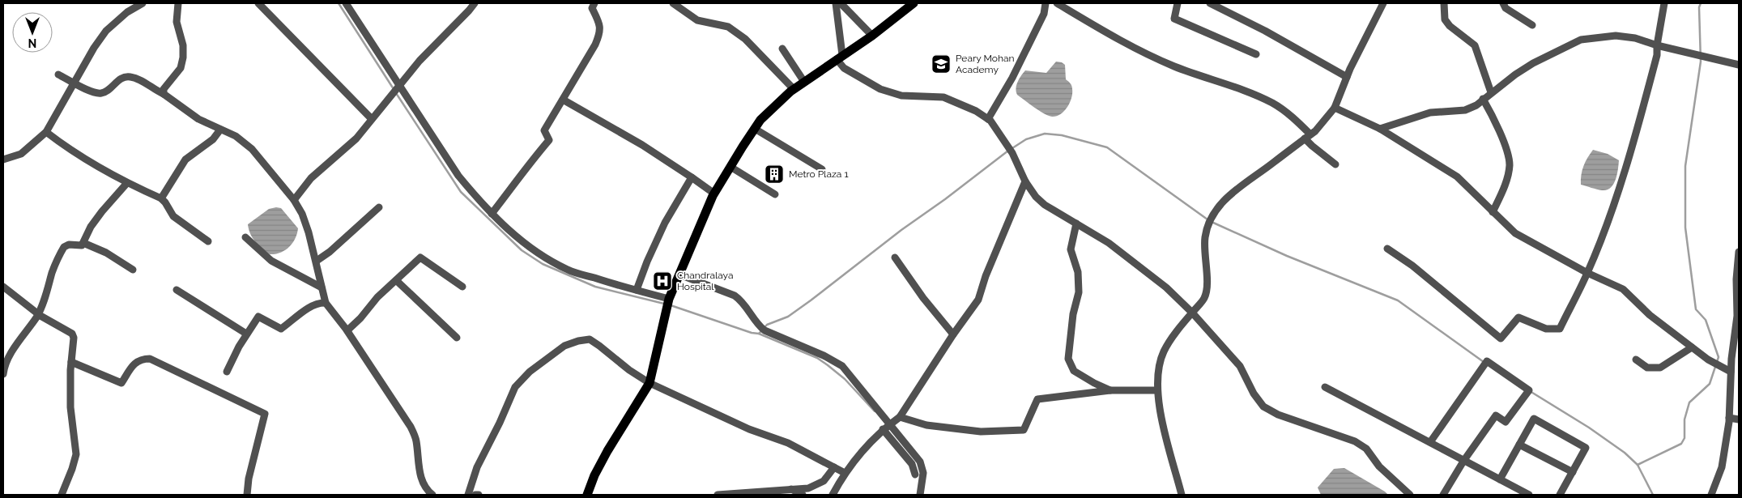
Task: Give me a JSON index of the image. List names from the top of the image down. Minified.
{"places":{"school or university":["Peary Mohan Academy"],"building":["Metro Plaza 1"],"hospital":["Chandralaya Hospital"]},"north":"bottom"}
